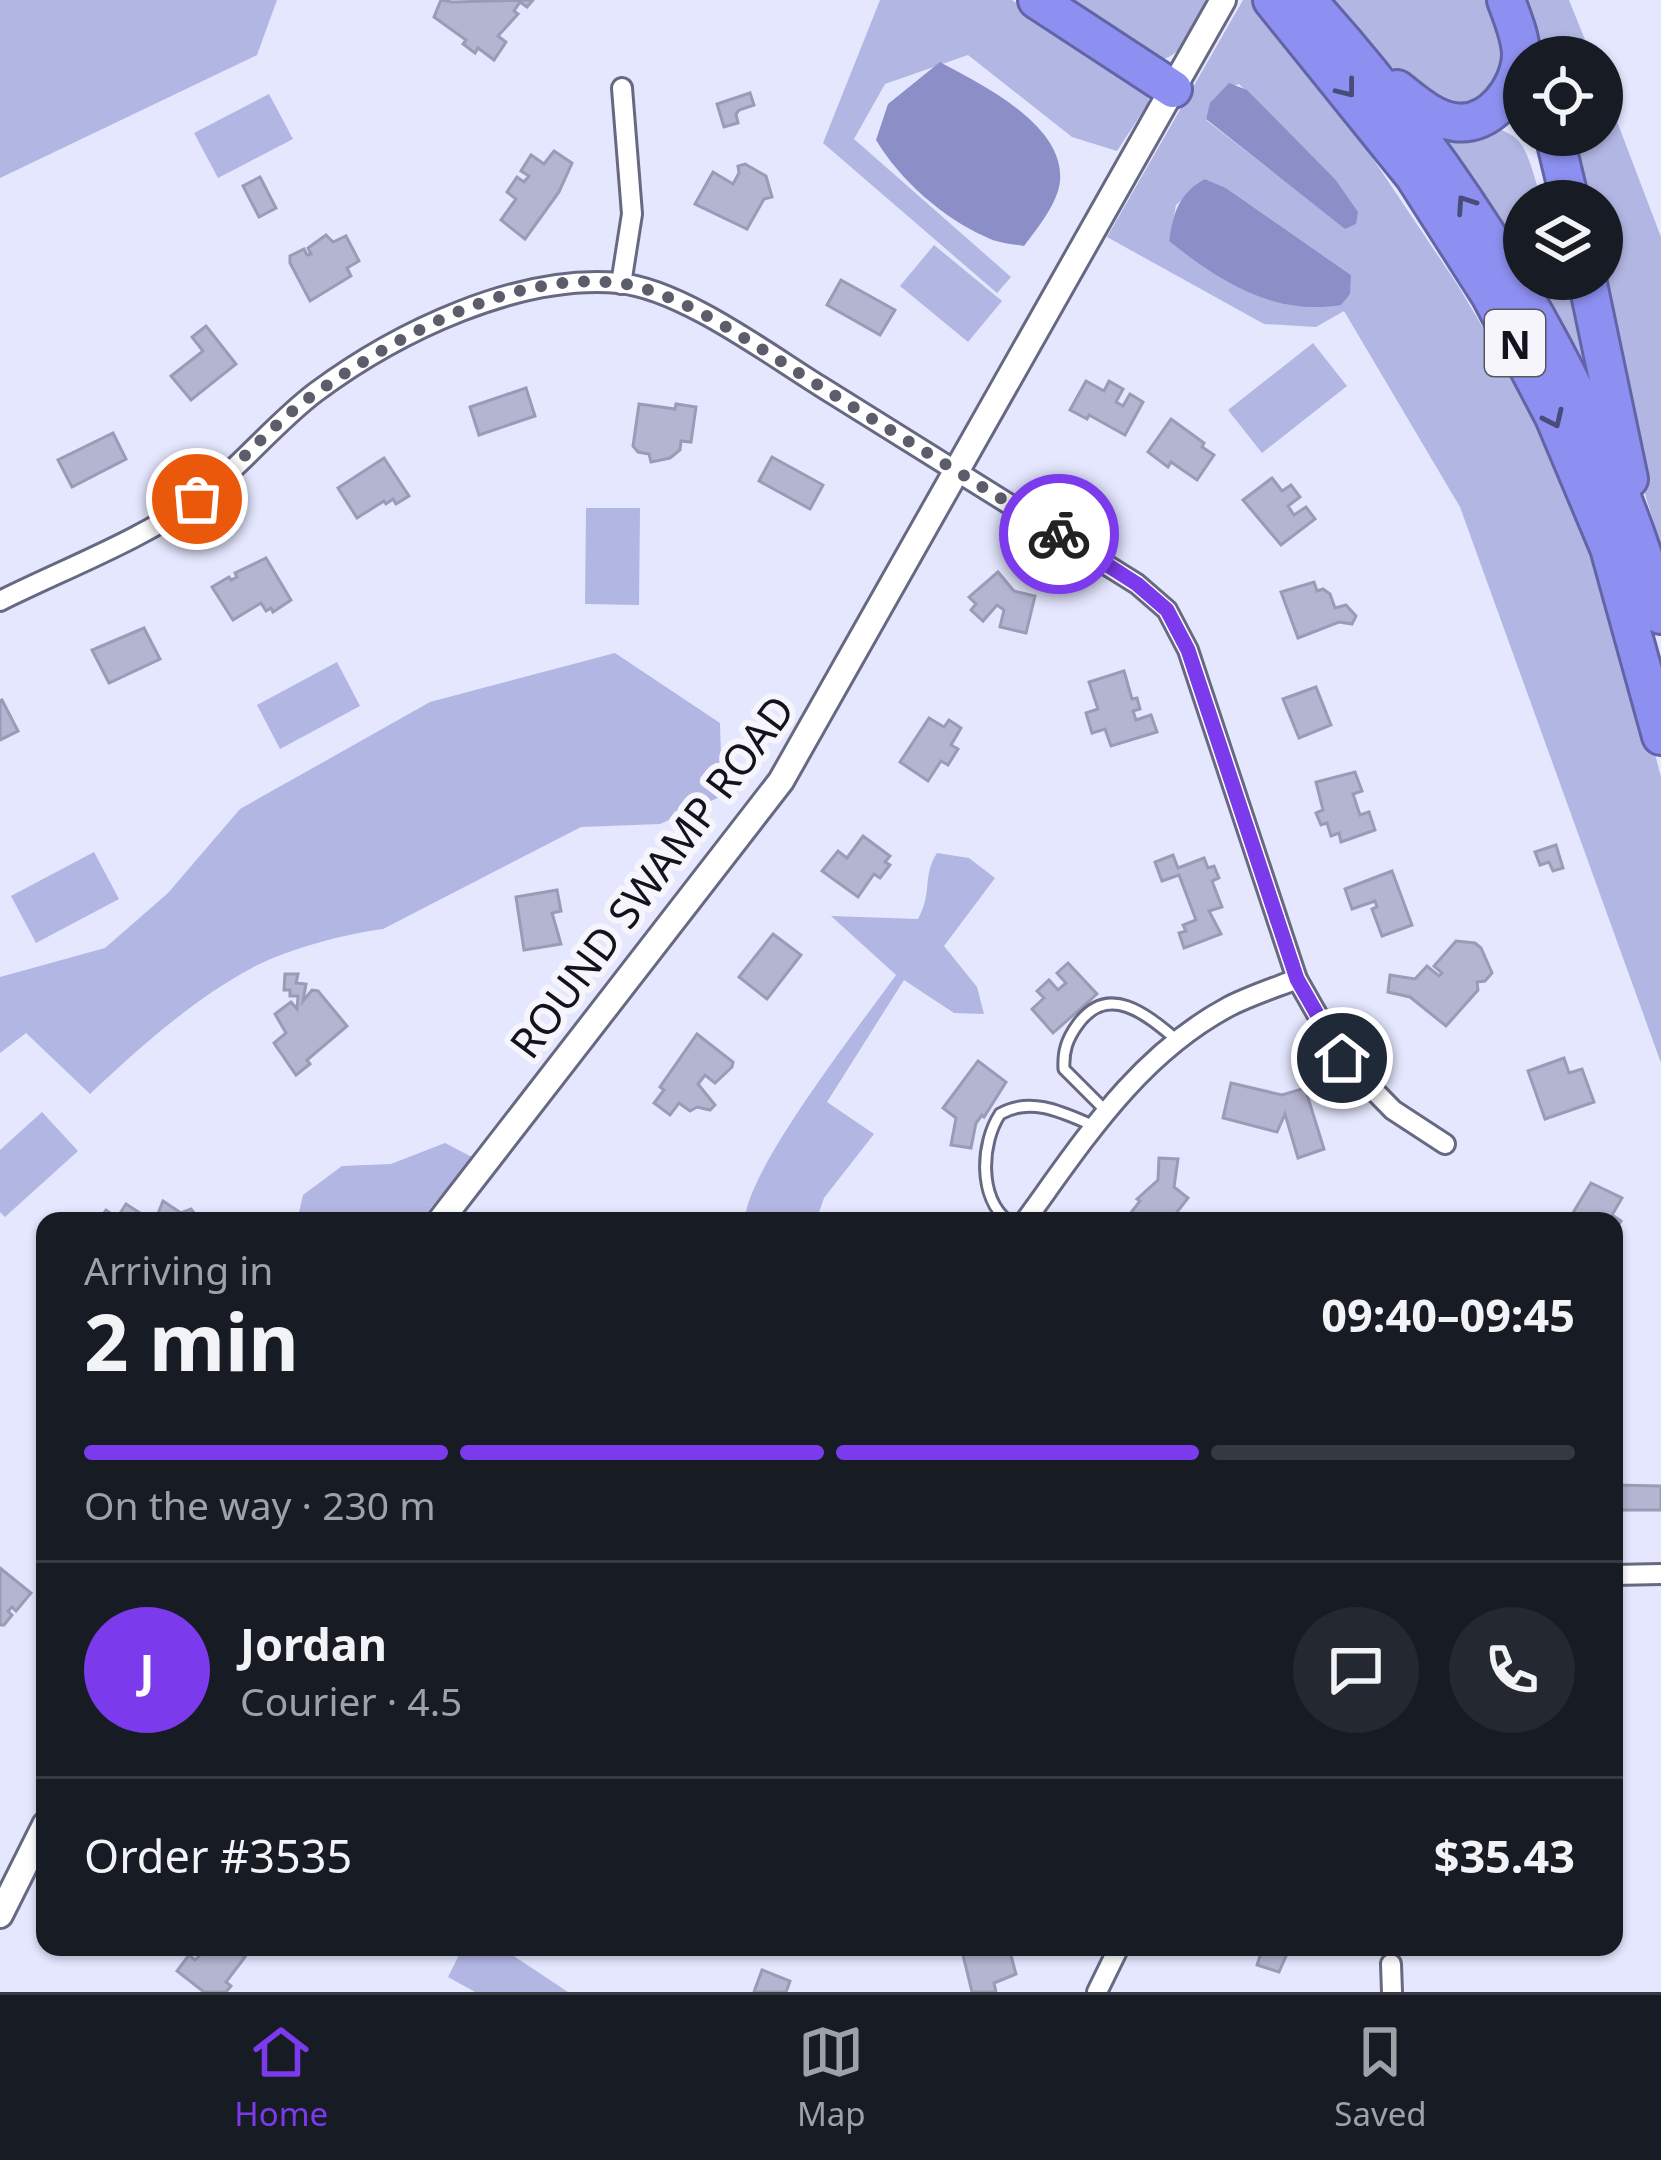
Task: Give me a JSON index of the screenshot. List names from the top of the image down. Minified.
{"streets":{"highway":["N"],"street":["ROUND SWAMP ROAD"]},"page":{"heading":["2 min","Arriving in","09:40–09:45"],"panel":["Jordan","Courier · 4.5","Order #3535","$35.43"],"bar":"On the way · 230 m","round":"J","tabs":["Home","Map","Saved"]}}
